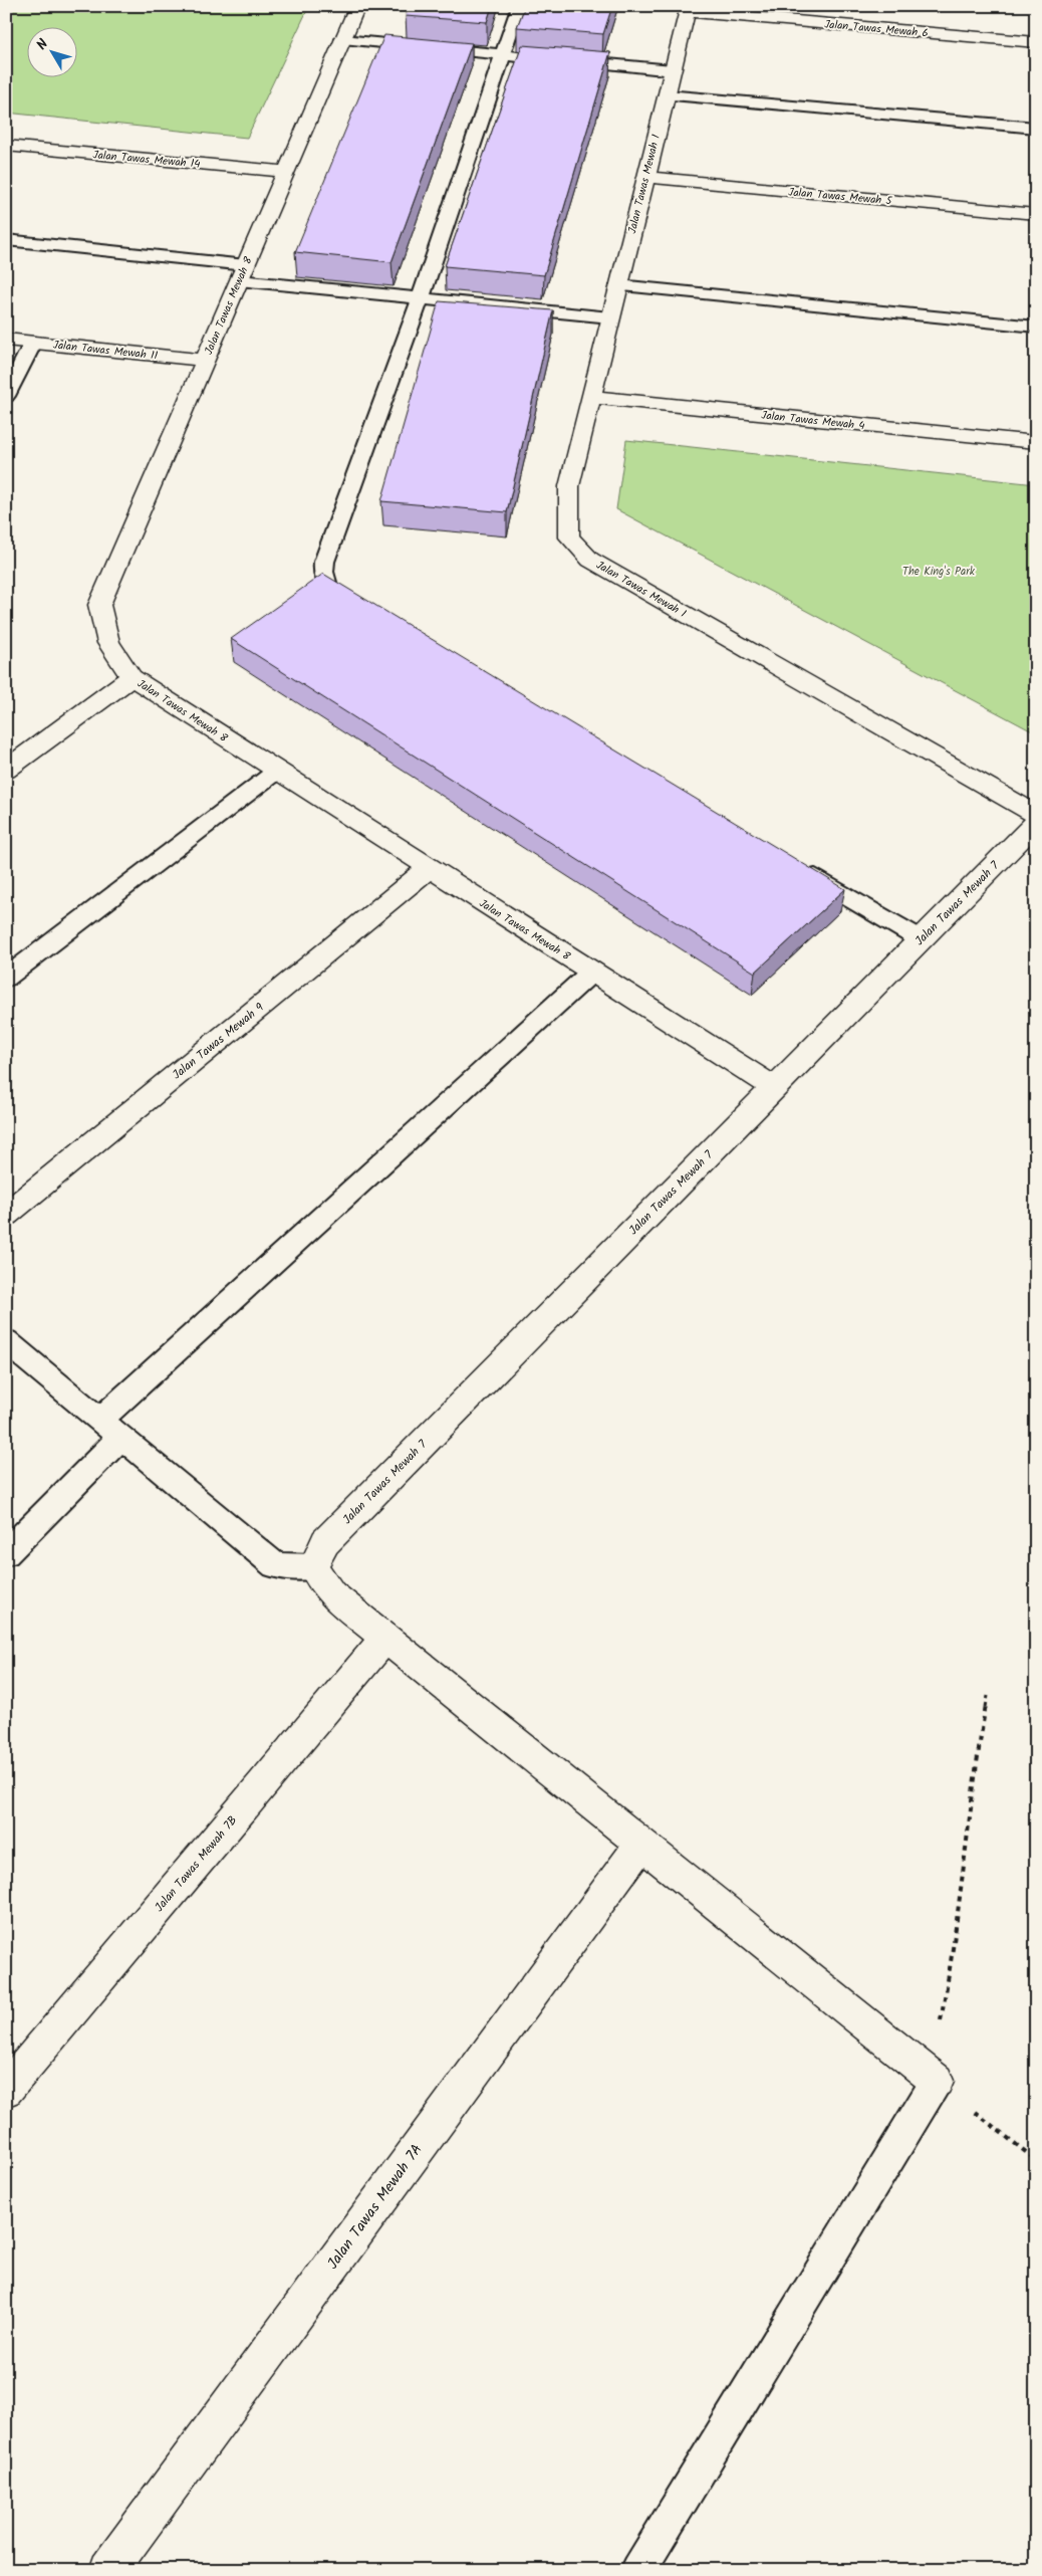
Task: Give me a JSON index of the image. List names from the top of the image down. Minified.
{"streets":{"street":["Jalan Tawas Mewah 6","Jalan Tawas Mewah 14","Jalan Tawas Mewah 1","Jalan Tawas Mewah 5","Jalan Tawas Mewah 8","Jalan Tawas Mewah 11","Jalan Tawas Mewah 4","Jalan Tawas Mewah 7","Jalan Tawas Mewah 9","Jalan Tawas Mewah 7B","Jalan Tawas Mewah 7A"]},"crossings":[["Jalan Tawas Mewah 6","Jalan Tawas Mewah 1"],["Jalan Tawas Mewah 14","Jalan Tawas Mewah 8"],["Jalan Tawas Mewah 1","Jalan Tawas Mewah 5"],["Jalan Tawas Mewah 1","Jalan Tawas Mewah 4"],["Jalan Tawas Mewah 8","Jalan Tawas Mewah 11"],["Jalan Tawas Mewah 8","Jalan Tawas Mewah 7"],["Jalan Tawas Mewah 8","Jalan Tawas Mewah 9"]],"parks":["The King's Park"],"north":"top left"}
